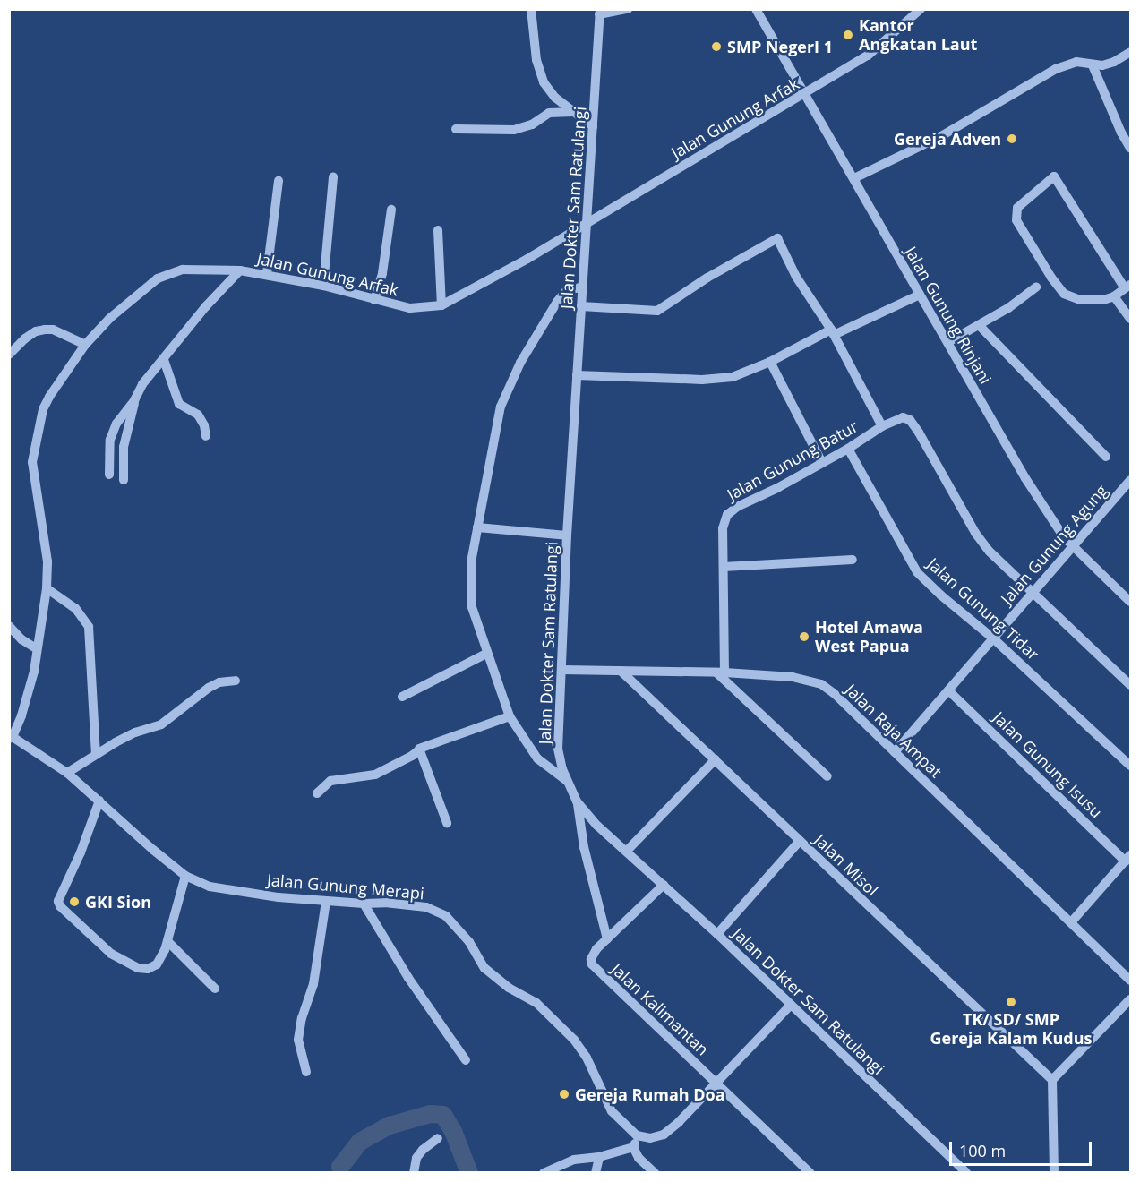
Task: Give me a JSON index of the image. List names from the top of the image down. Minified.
{"streets":{"street":["Jalan Gunung Arfak","Jalan Dokter Sam Ratulangi","Jalan Gunung Rinjani","Jalan Gunung Batur","Jalan Gunung Agung","Jalan Gunung Tidar","Jalan Raja Ampat","Jalan Gunung Isusu","Jalan Misol","Jalan Gunung Merapi","Jalan Kalimantan"]},"crossings":[["Jalan Gunung Arfak","Jalan Dokter Sam Ratulangi"],["Jalan Gunung Arfak","Jalan Gunung Rinjani"],["Jalan Gunung Arfak","Jalan Gunung Merapi"],["Jalan Dokter Sam Ratulangi","Jalan Raja Ampat"],["Jalan Gunung Rinjani","Jalan Gunung Agung"],["Jalan Gunung Batur","Jalan Gunung Agung"],["Jalan Gunung Batur","Jalan Gunung Tidar"],["Jalan Gunung Batur","Jalan Raja Ampat"],["Jalan Gunung Agung","Jalan Gunung Tidar"],["Jalan Gunung Agung","Jalan Raja Ampat"],["Jalan Gunung Agung","Jalan Gunung Isusu"],["Jalan Raja Ampat","Jalan Misol"]],"places":["Kantor Angkatan Laut","SMP NegerI 1","Gereja Adven","Hotel Amawa West Papua","GKI Sion","TK/ SD/ SMP Gereja Kalam Kudus","Gereja Rumah Doa"],"scale_bar":"100 m"}
